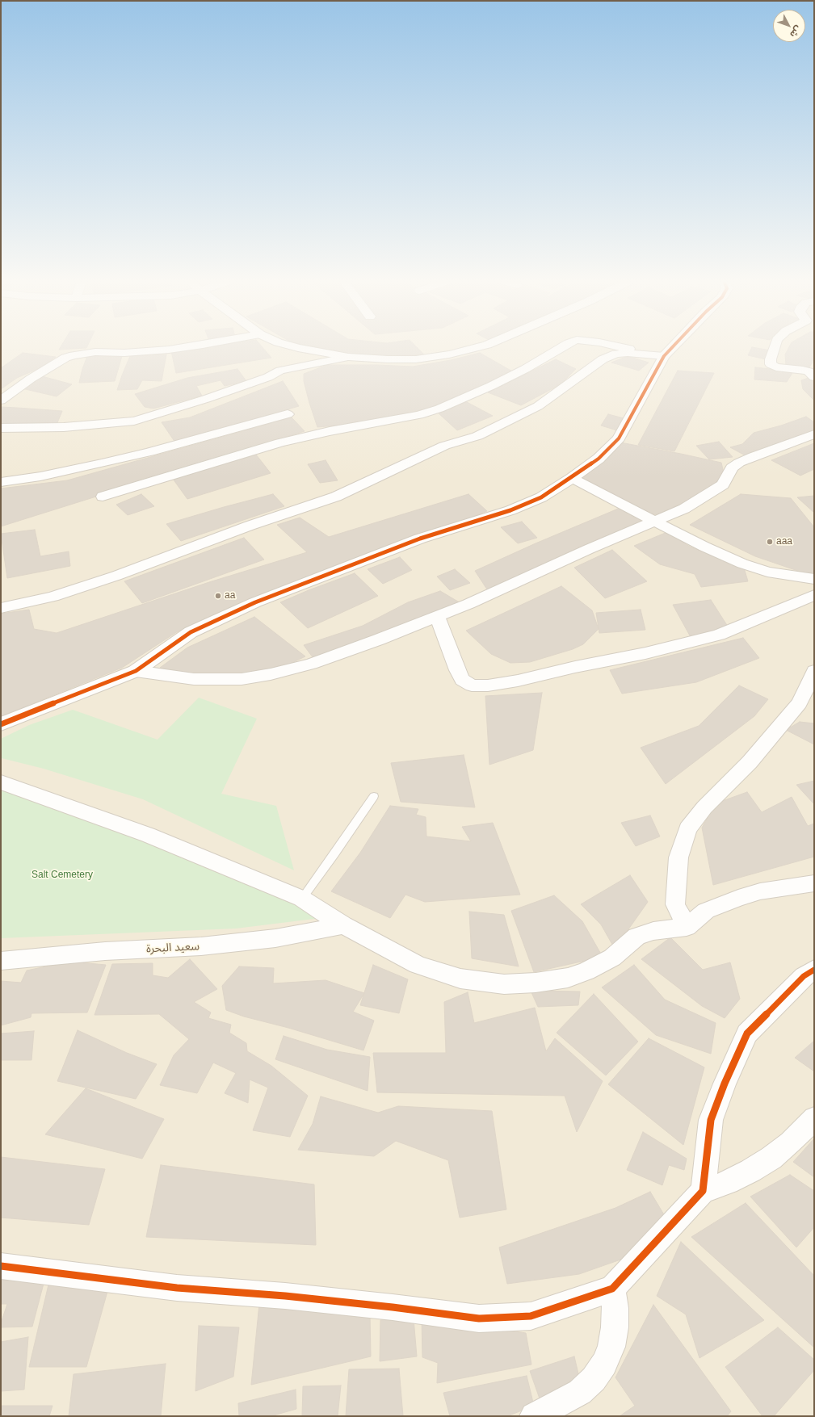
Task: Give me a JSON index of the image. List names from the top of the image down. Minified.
{"streets":{"street":["سعيد البحرة"]},"parks":["Salt Cemetery"],"places":["aaa","aa"],"north":"bottom right"}
